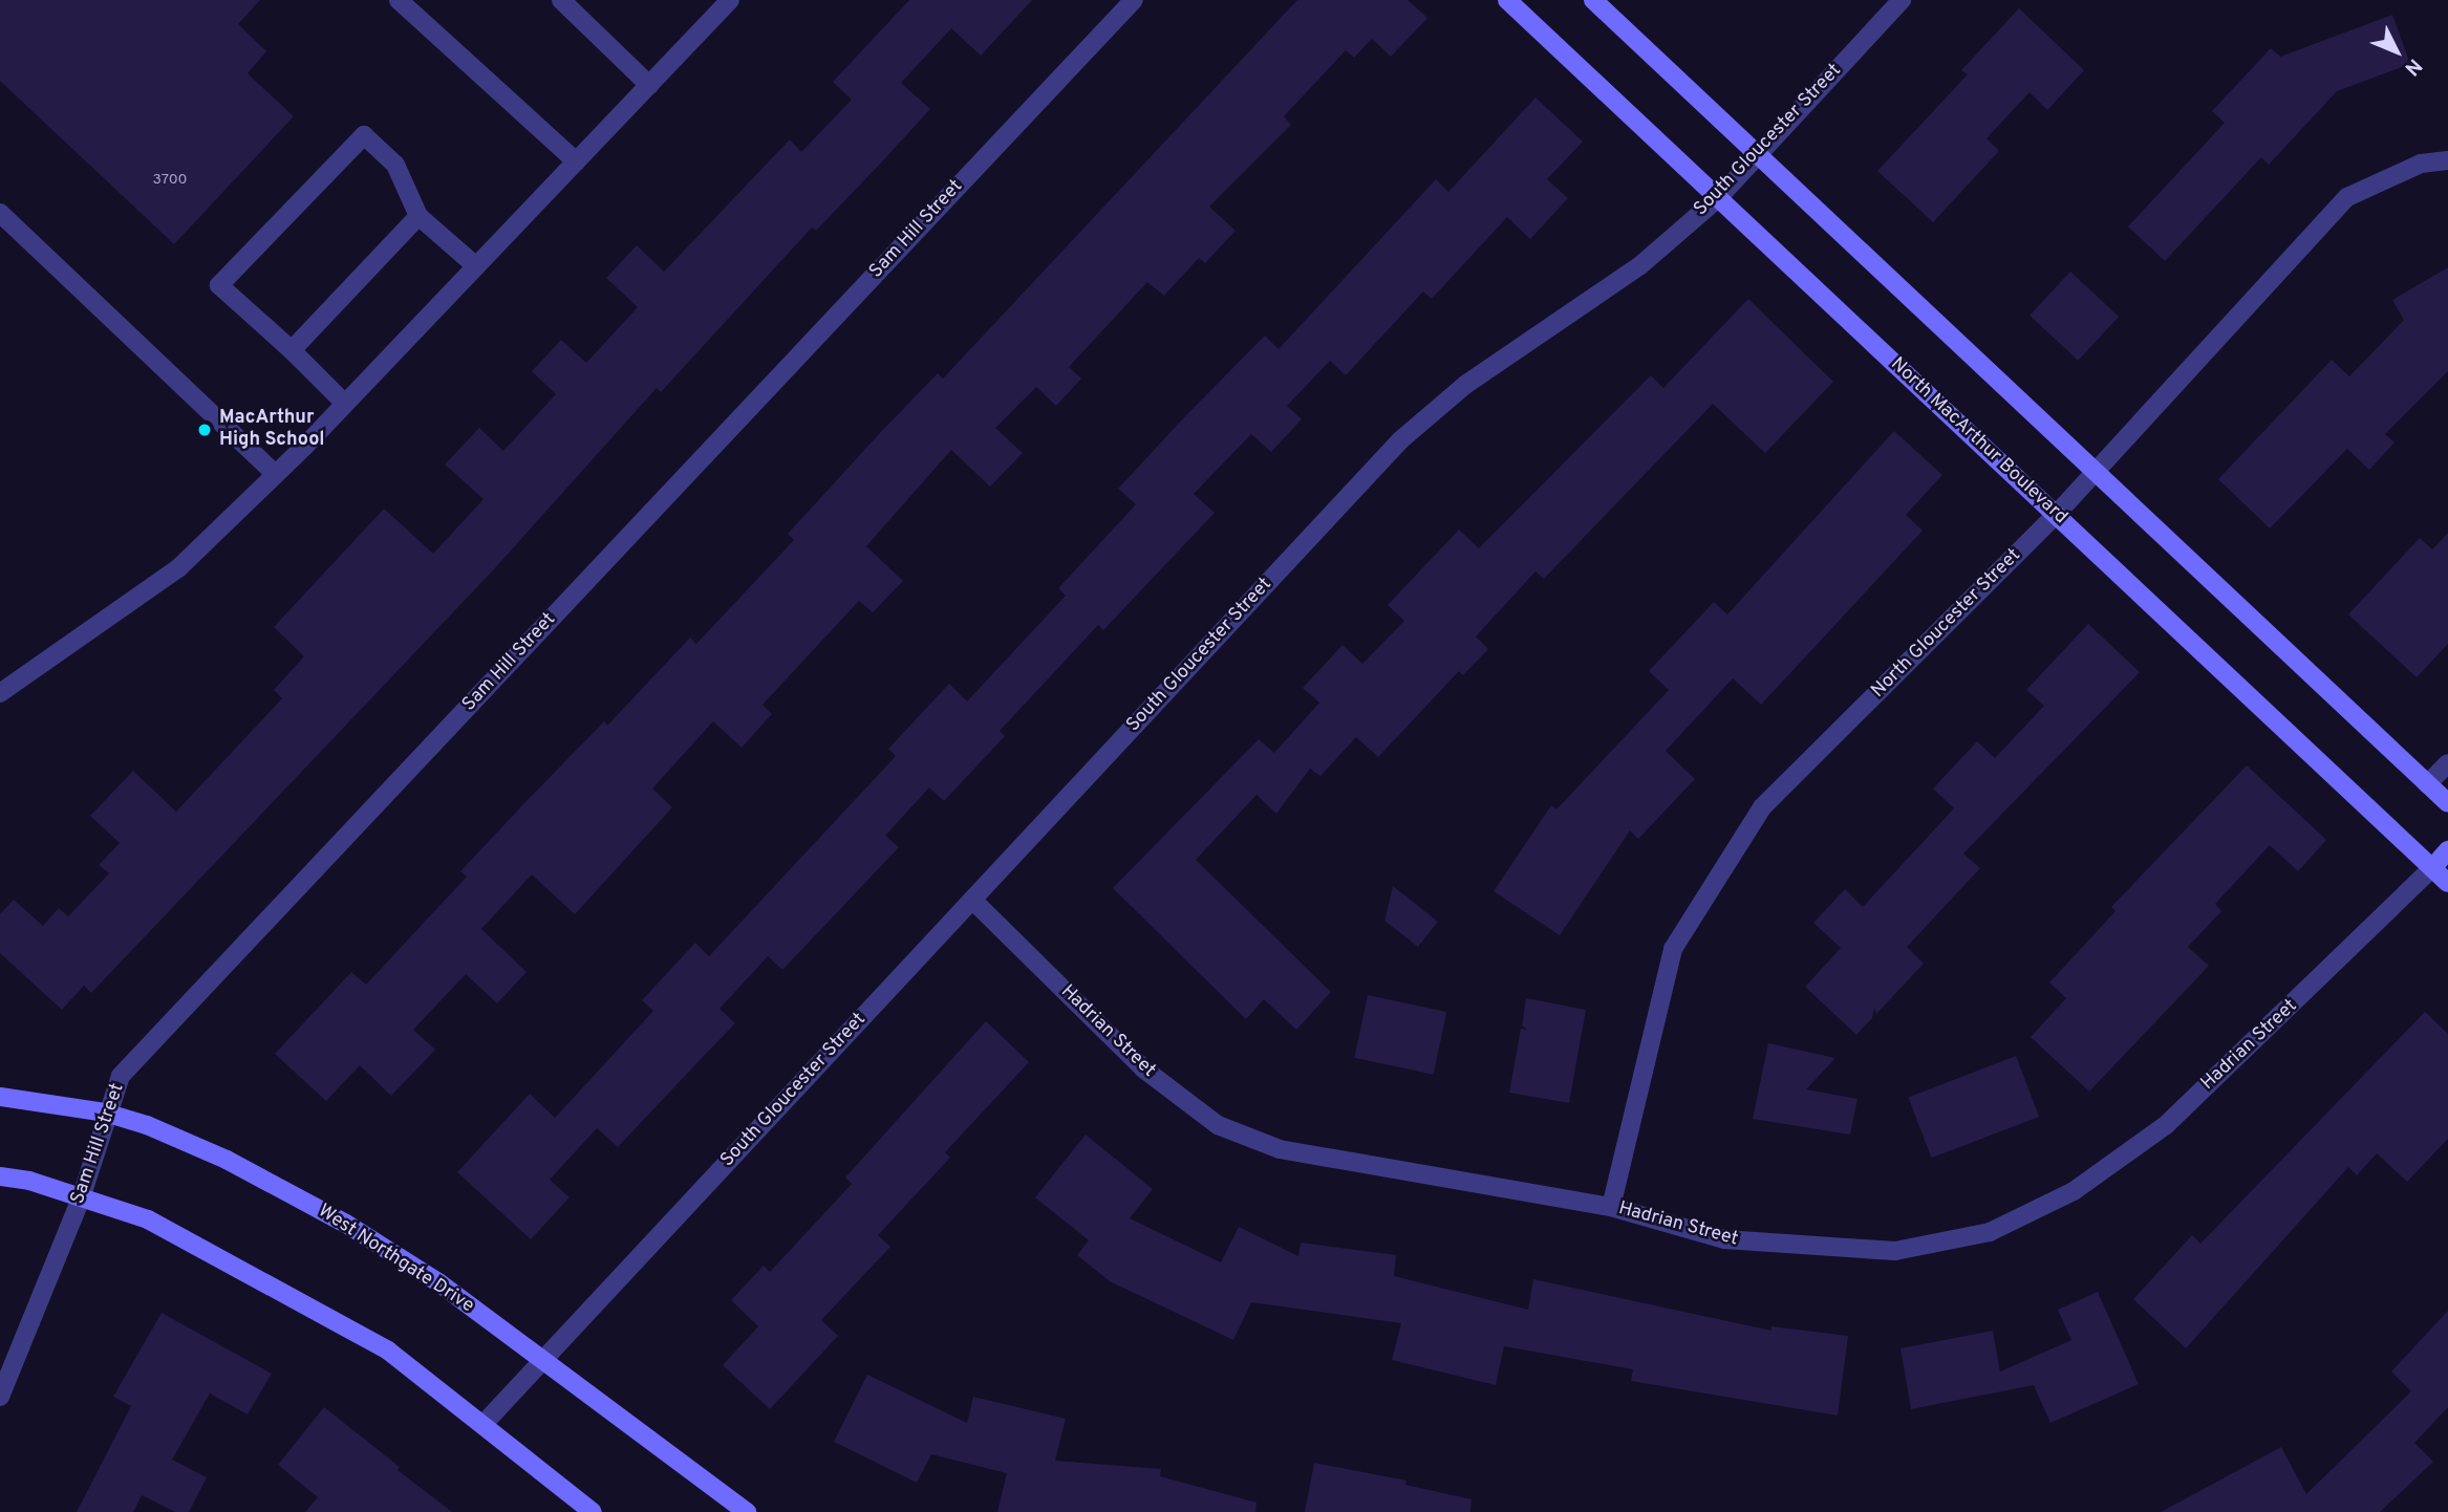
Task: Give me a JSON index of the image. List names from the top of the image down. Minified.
{"streets":{"main road":["North MacArthur Boulevard","West Northgate Drive"],"street":["South Gloucester Street","Sam Hill Street","North Gloucester Street","Hadrian Street"]},"crossings":[["South Gloucester Street","North MacArthur Boulevard"],["South Gloucester Street","Hadrian Street"],["South Gloucester Street","West Northgate Drive"],["Sam Hill Street","West Northgate Drive"],["North MacArthur Boulevard","North Gloucester Street"],["North MacArthur Boulevard","Hadrian Street"],["North Gloucester Street","Hadrian Street"]],"places":["MacArthur High School"],"house_numbers":["3700"],"north":"bottom right"}
